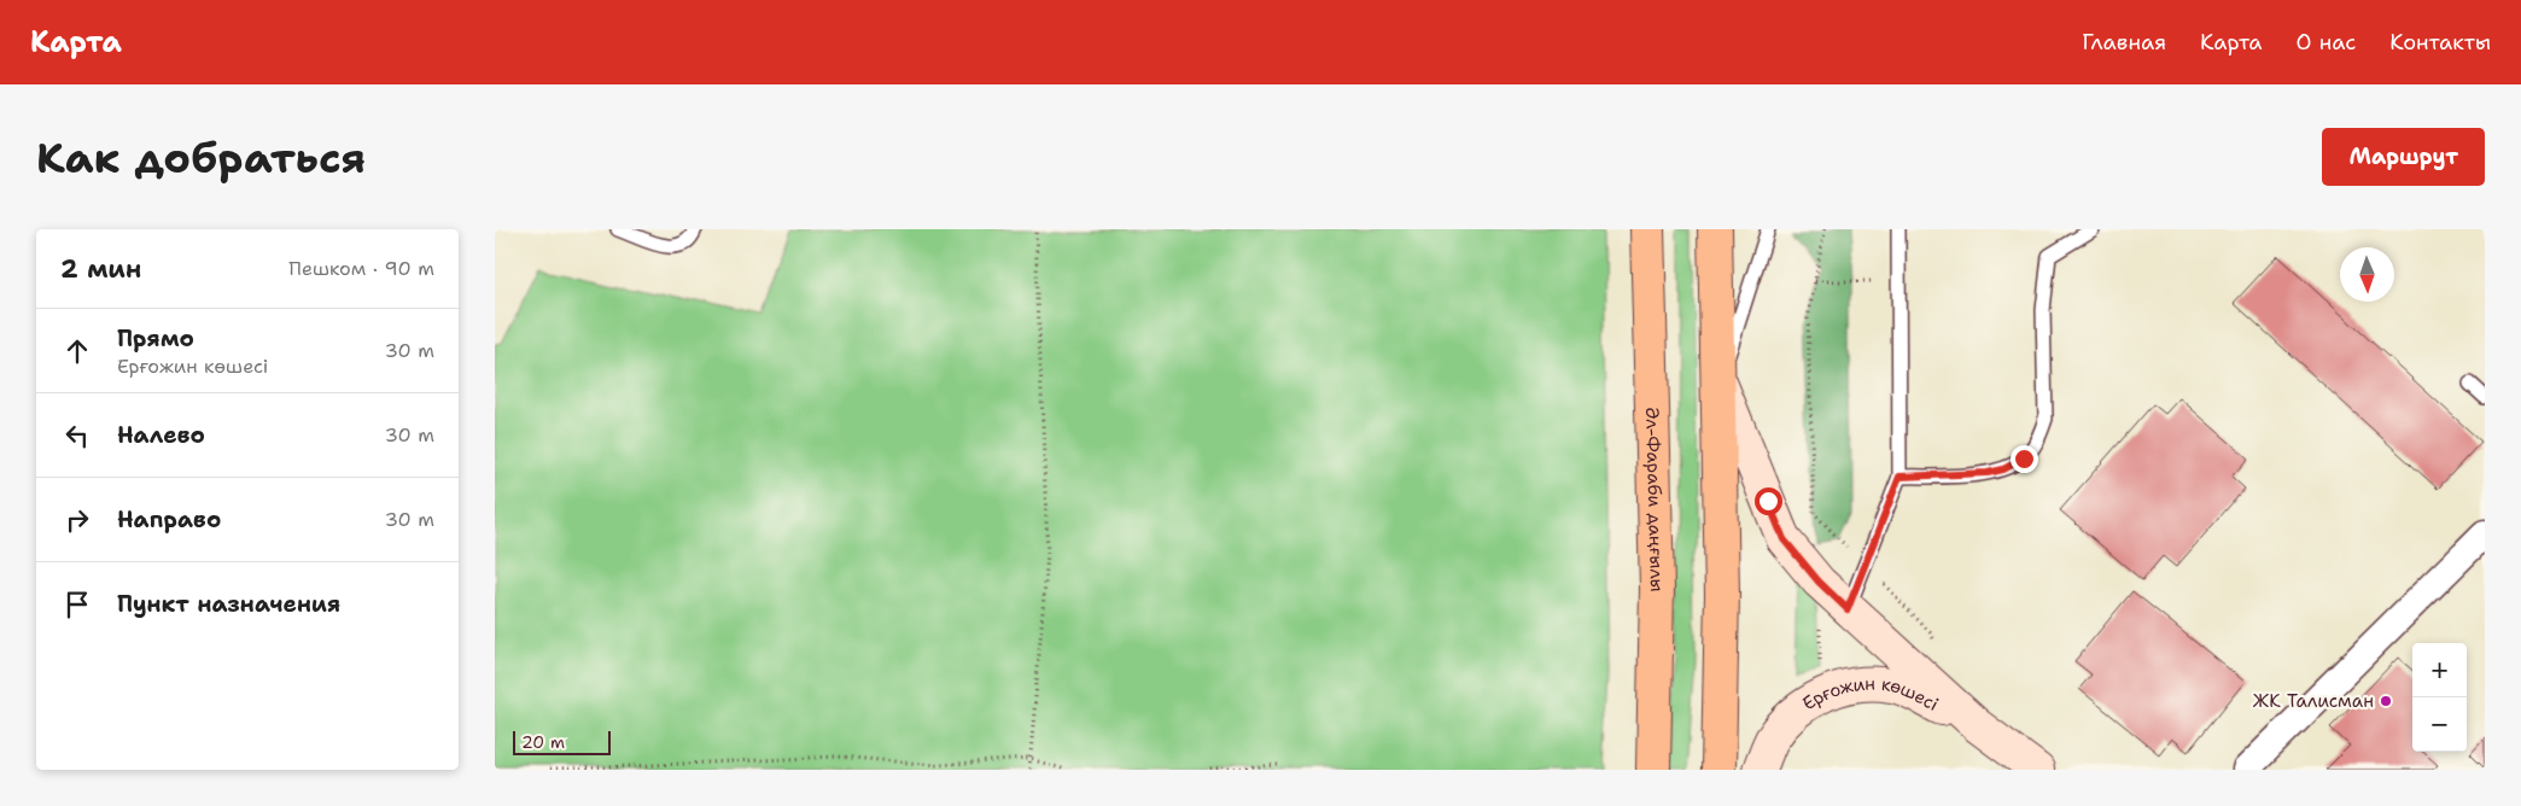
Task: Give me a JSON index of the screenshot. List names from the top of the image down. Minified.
{"streets":{"main road":["Әл-Фараби даңғылы"],"street":["Ерғожин көшесі"]},"places":["ЖК Талисман"],"scale_bar":"20 m","north":"bottom","page":{"header":"Карта","nav":["Главная","Карта","О нас","Контакты"],"buttons":"Маршрут","title":"Как добраться","heading":["2 мин","Пешком · 90 m"],"list":[["Прямо","Ерғожин көшесі","30 m"],["Налево","30 m"],["Направо","30 m"],"Пункт назначения"],"map_buttons":["+","−"],"scale":"20 m"}}
